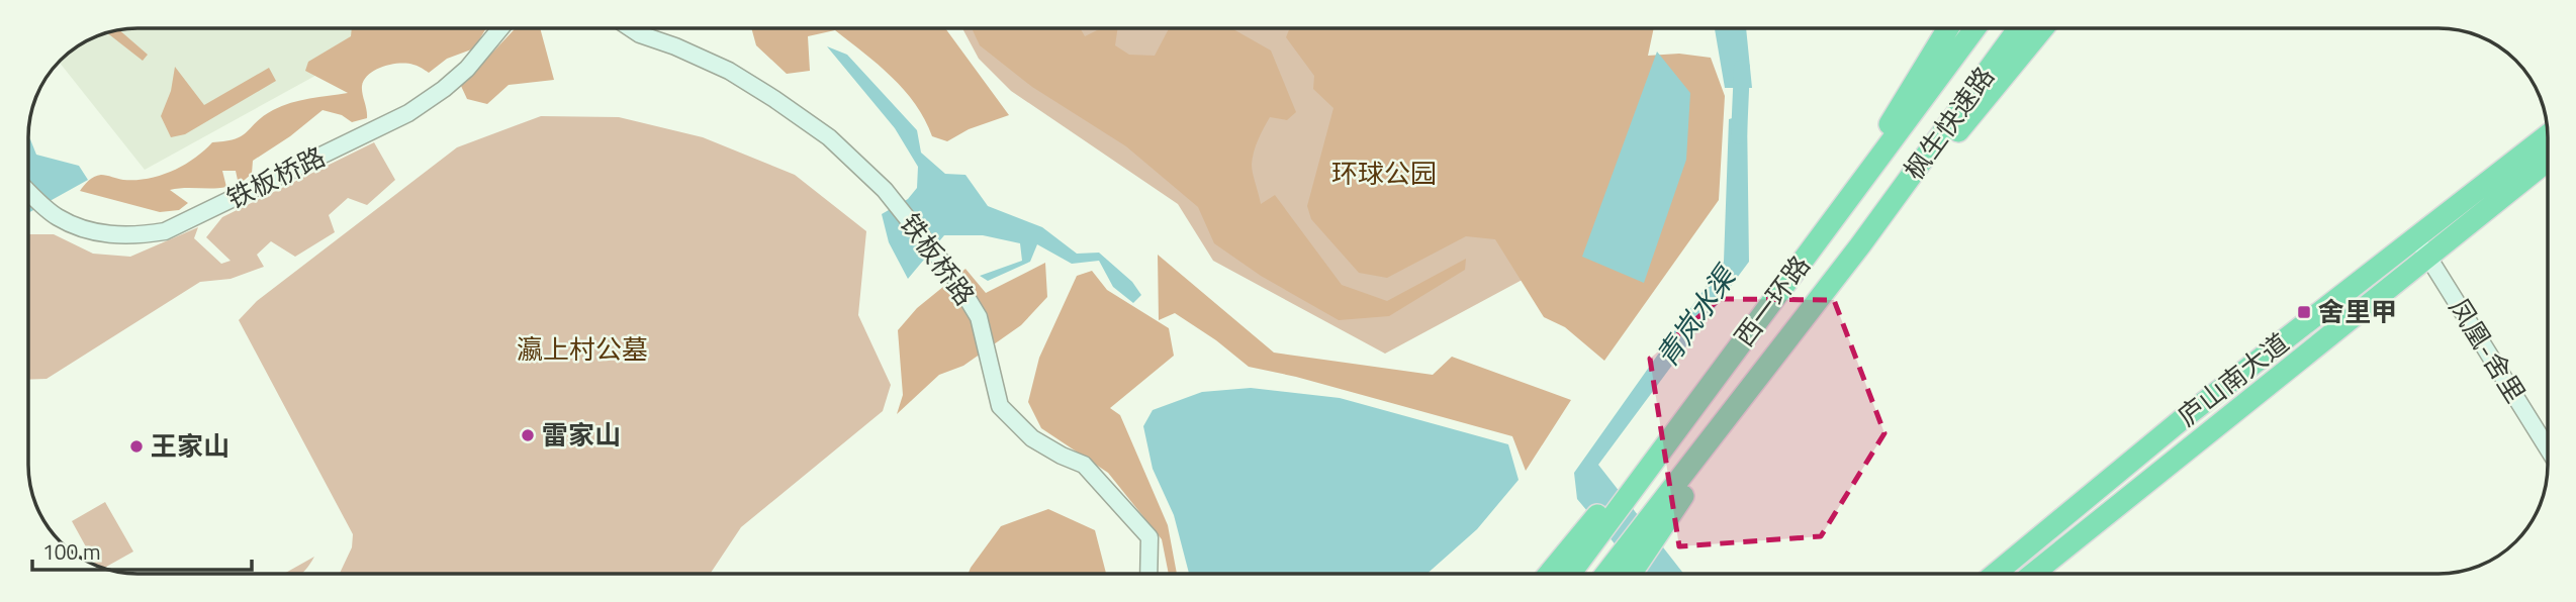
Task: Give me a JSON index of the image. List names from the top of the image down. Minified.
{"streets":{"highway":["枫生快速路","西一环路","庐山南大道"],"street":["铁板桥路","凤凰-舍里"]},"crossings":[["枫生快速路","西一环路"],["凤凰-舍里","庐山南大道"]],"water":["青岚水渠"],"parks":["环球公园","瀛上村公墓"],"places":{"transit":["舍里甲"],"other":["雷家山","王家山"]},"scale_bar":"100 m"}
